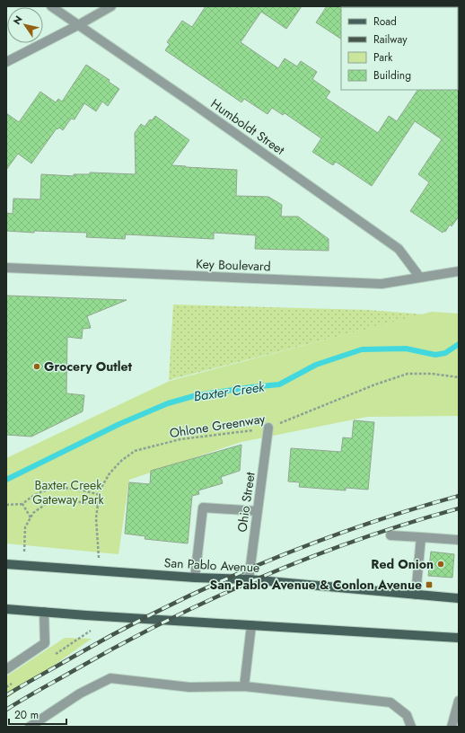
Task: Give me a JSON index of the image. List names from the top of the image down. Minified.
{"streets":{"main road":["San Pablo Avenue"],"street":["Humboldt Street","Key Boulevard","Ohio Street"],"path":["Ohlone Greenway"]},"crossings":[["Humboldt Street","Key Boulevard"],["Ohlone Greenway","Ohio Street"],["Ohio Street","San Pablo Avenue"]],"water":["Baxter Creek"],"parks":["Baxter Creek Gateway Park"],"places":{"other":["Grocery Outlet","Red Onion"],"transit":["San Pablo Avenue & Conlon Avenue"]},"legend":["Road","Railway","Park","Building"],"scale_bar":"20 m","north":"top left"}
